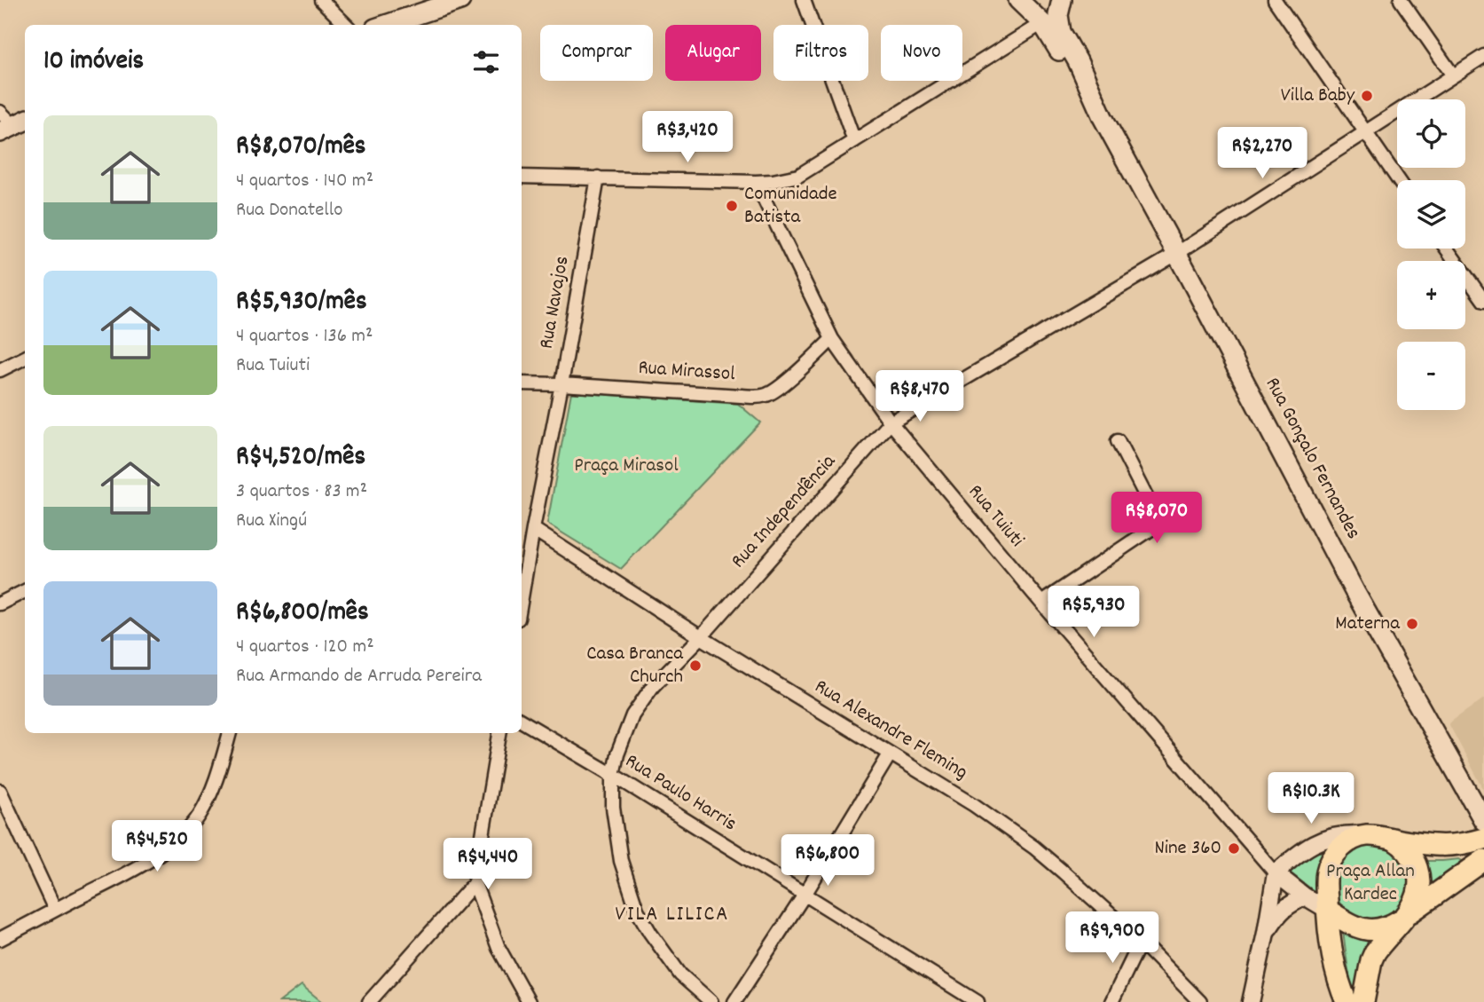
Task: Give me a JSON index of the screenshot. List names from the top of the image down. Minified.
{"streets":{"main road":["Rua Gonçalo Fernandes"],"street":["Rua Navajos","Rua Mirassol","Rua Independência","Rua Tuiuti","Rua Alexandre Fleming","Rua Paulo Harris"]},"crossings":[["Rua Navajos","Rua Mirassol"],["Rua Navajos","Rua Alexandre Fleming"],["Rua Mirassol","Rua Tuiuti"],["Rua Gonçalo Fernandes","Rua Independência"],["Rua Independência","Rua Tuiuti"],["Rua Independência","Rua Alexandre Fleming"],["Rua Independência","Rua Paulo Harris"]],"districts":["VILA LILICA"],"parks":["Praça Mirasol","Praça Allan Kardec"],"places":["Villa Baby","Comunidade Batista","Materna","Casa Branca Church","Nine 360"],"page":{"chip":["Comprar","Alugar","Filtros","Novo"],"heading":"10 imóveis","map_buttons":["+","−"],"list":[{"name":"R$8,070/mês","note":"4 quartos · 140 m² · Rua Donatello"},{"name":"R$5,930/mês","note":"4 quartos · 136 m² · Rua Tuiuti"},{"name":"R$4,520/mês","note":"3 quartos · 83 m² · Rua Xingú"},{"name":"R$6,800/mês","note":"4 quartos · 120 m² · Rua Armando de Arruda Pereira"}],"price":["R$3,420","R$2,270","R$8,470","R$8,070","R$5,930","R$10.3K","R$4,520","R$6,800","R$4,440","R$9,900"]}}
